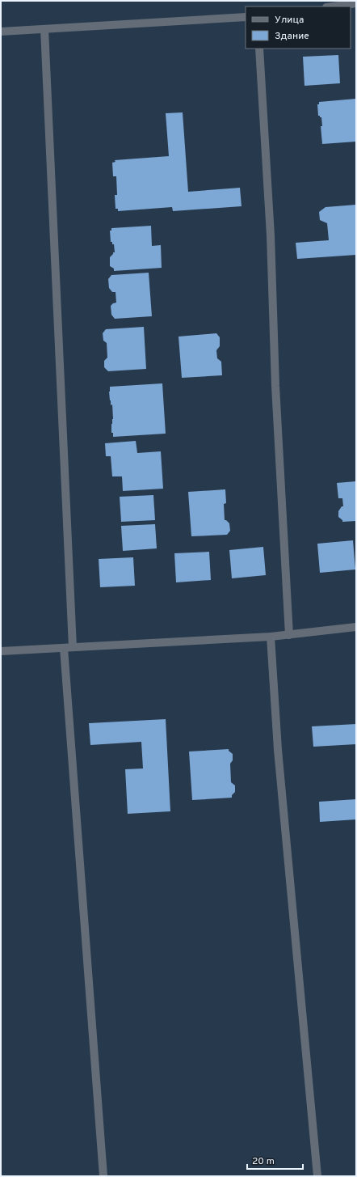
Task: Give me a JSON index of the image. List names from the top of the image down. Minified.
{"legend":["Улица","Здание"],"scale_bar":"20 m"}
